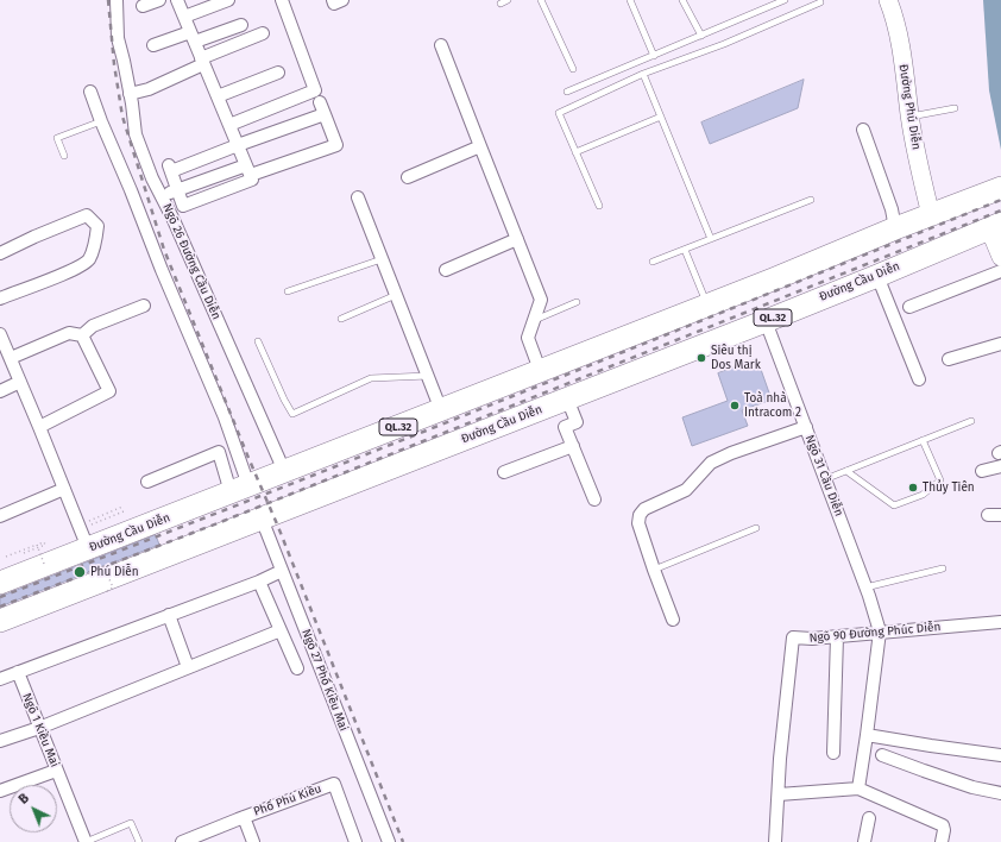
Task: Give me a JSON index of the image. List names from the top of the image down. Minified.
{"streets":{"highway":["Đường Cầu Diễn","QL.32"],"street":["Đường Phú Diễn","Ngõ 26 Đường Cầu Diễn","Ngõ 31 Cầu Diễn","Ngõ 90 Đường Phúc Diễn","Ngõ 27 Phố Kiều Mai","Ngõ 1 Kiều Mai","Phố Phú Kiều"]},"crossings":[["Đường Phú Diễn","Đường Cầu Diễn"],["Ngõ 26 Đường Cầu Diễn","Đường Cầu Diễn"],["Đường Cầu Diễn","Ngõ 31 Cầu Diễn"],["Đường Cầu Diễn","Ngõ 27 Phố Kiều Mai"],["Ngõ 31 Cầu Diễn","Ngõ 90 Đường Phúc Diễn"]],"places":["Siêu thị Dos Mark","Toà nhà Intracom 2","Thủy Tiên","Phú Diễn"],"north":"top left"}
